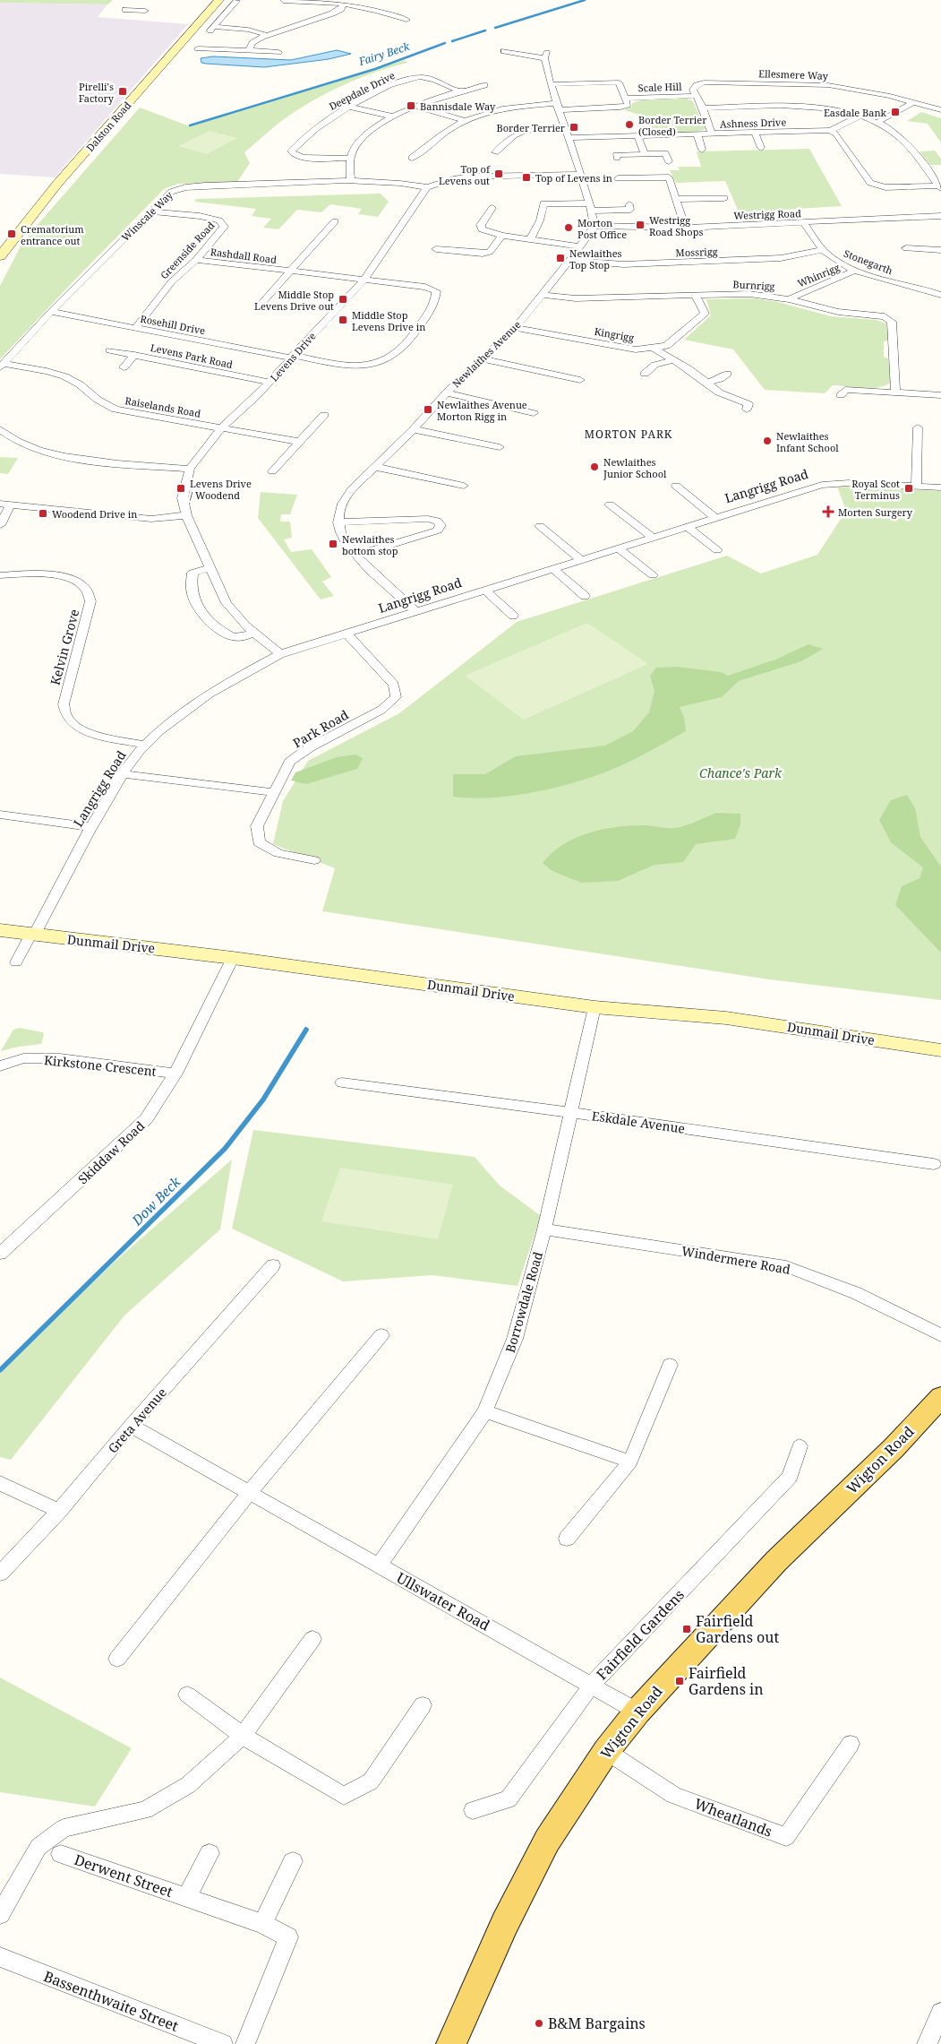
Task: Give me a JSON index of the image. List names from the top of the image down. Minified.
{"streets":{"main road":["Dalston Road","Dunmail Drive","Wigton Road"],"street":["Ellesmere Way","Scale Hill","Deepdale Drive","Ashness Drive","Westrigg Road","Winscale Way","Greenside Road","Mossrigg","Rashdall Road","Stonegarth","Whinrigg","Burnrigg","Rosehill Drive","Kingrigg","Newlaithes Avenue","Levens Park Road","Levens Drive","Raiselands Road","Langrigg Road","Kelvin Grove","Park Road","Kirkstone Crescent","Eskdale Avenue","Skiddaw Road","Windermere Road","Borrowdale Road","Greta Avenue","Ullswater Road","Fairfield Gardens","Wheatlands","Derwent Street","Bassenthwaite Street"]},"crossings":[["Ellesmere Way","Scale Hill"],["Westrigg Road","Stonegarth"],["Westrigg Road","Newlaithes Avenue"],["Winscale Way","Greenside Road"],["Winscale Way","Rosehill Drive"],["Winscale Way","Levens Drive"],["Winscale Way","Raiselands Road"],["Greenside Road","Rashdall Road"],["Greenside Road","Rosehill Drive"],["Mossrigg","Stonegarth"],["Mossrigg","Newlaithes Avenue"],["Rashdall Road","Rosehill Drive"],["Rashdall Road","Levens Drive"],["Stonegarth","Whinrigg"],["Whinrigg","Burnrigg"],["Burnrigg","Kingrigg"],["Burnrigg","Newlaithes Avenue"],["Rosehill Drive","Levens Drive"],["Kingrigg","Newlaithes Avenue"],["Levens Park Road","Levens Drive"],["Levens Drive","Raiselands Road"],["Levens Drive","Langrigg Road"],["Langrigg Road","Kelvin Grove"],["Langrigg Road","Park Road"],["Langrigg Road","Dunmail Drive"],["Dunmail Drive","Skiddaw Road"],["Dunmail Drive","Borrowdale Road"],["Kirkstone Crescent","Skiddaw Road"],["Eskdale Avenue","Borrowdale Road"],["Windermere Road","Borrowdale Road"],["Borrowdale Road","Ullswater Road"],["Greta Avenue","Ullswater Road"],["Wigton Road","Ullswater Road"],["Wigton Road","Wheatlands"],["Ullswater Road","Fairfield Gardens"]],"districts":["MORTON PARK"],"water":["Fairy Beck","Dow Beck"],"parks":["Chance's Park"],"places":{"transit":["Pirelli's Factory","Bannisdale Way","Easdale Bank","Border Terrier","Top of Levens out","Top of Levens in","Westrigg Road Shops","Crematorium entrance out","Newlaithes Top Stop","Middle Stop Levens Drive out","Middle Stop Levens Drive in","Newlaithes Avenue Morton Rigg in","Levens Drive / Woodend","Royal Scot Terminus","Woodend Drive in","Newlaithes bottom stop","Fairfield Gardens out","Fairfield Gardens in"],"other":["Border Terrier (Closed)","Morton Post Office","Newlaithes Infant School","Newlaithes Junior School","B&M Bargains"],"health":["Morten Surgery"]}}
